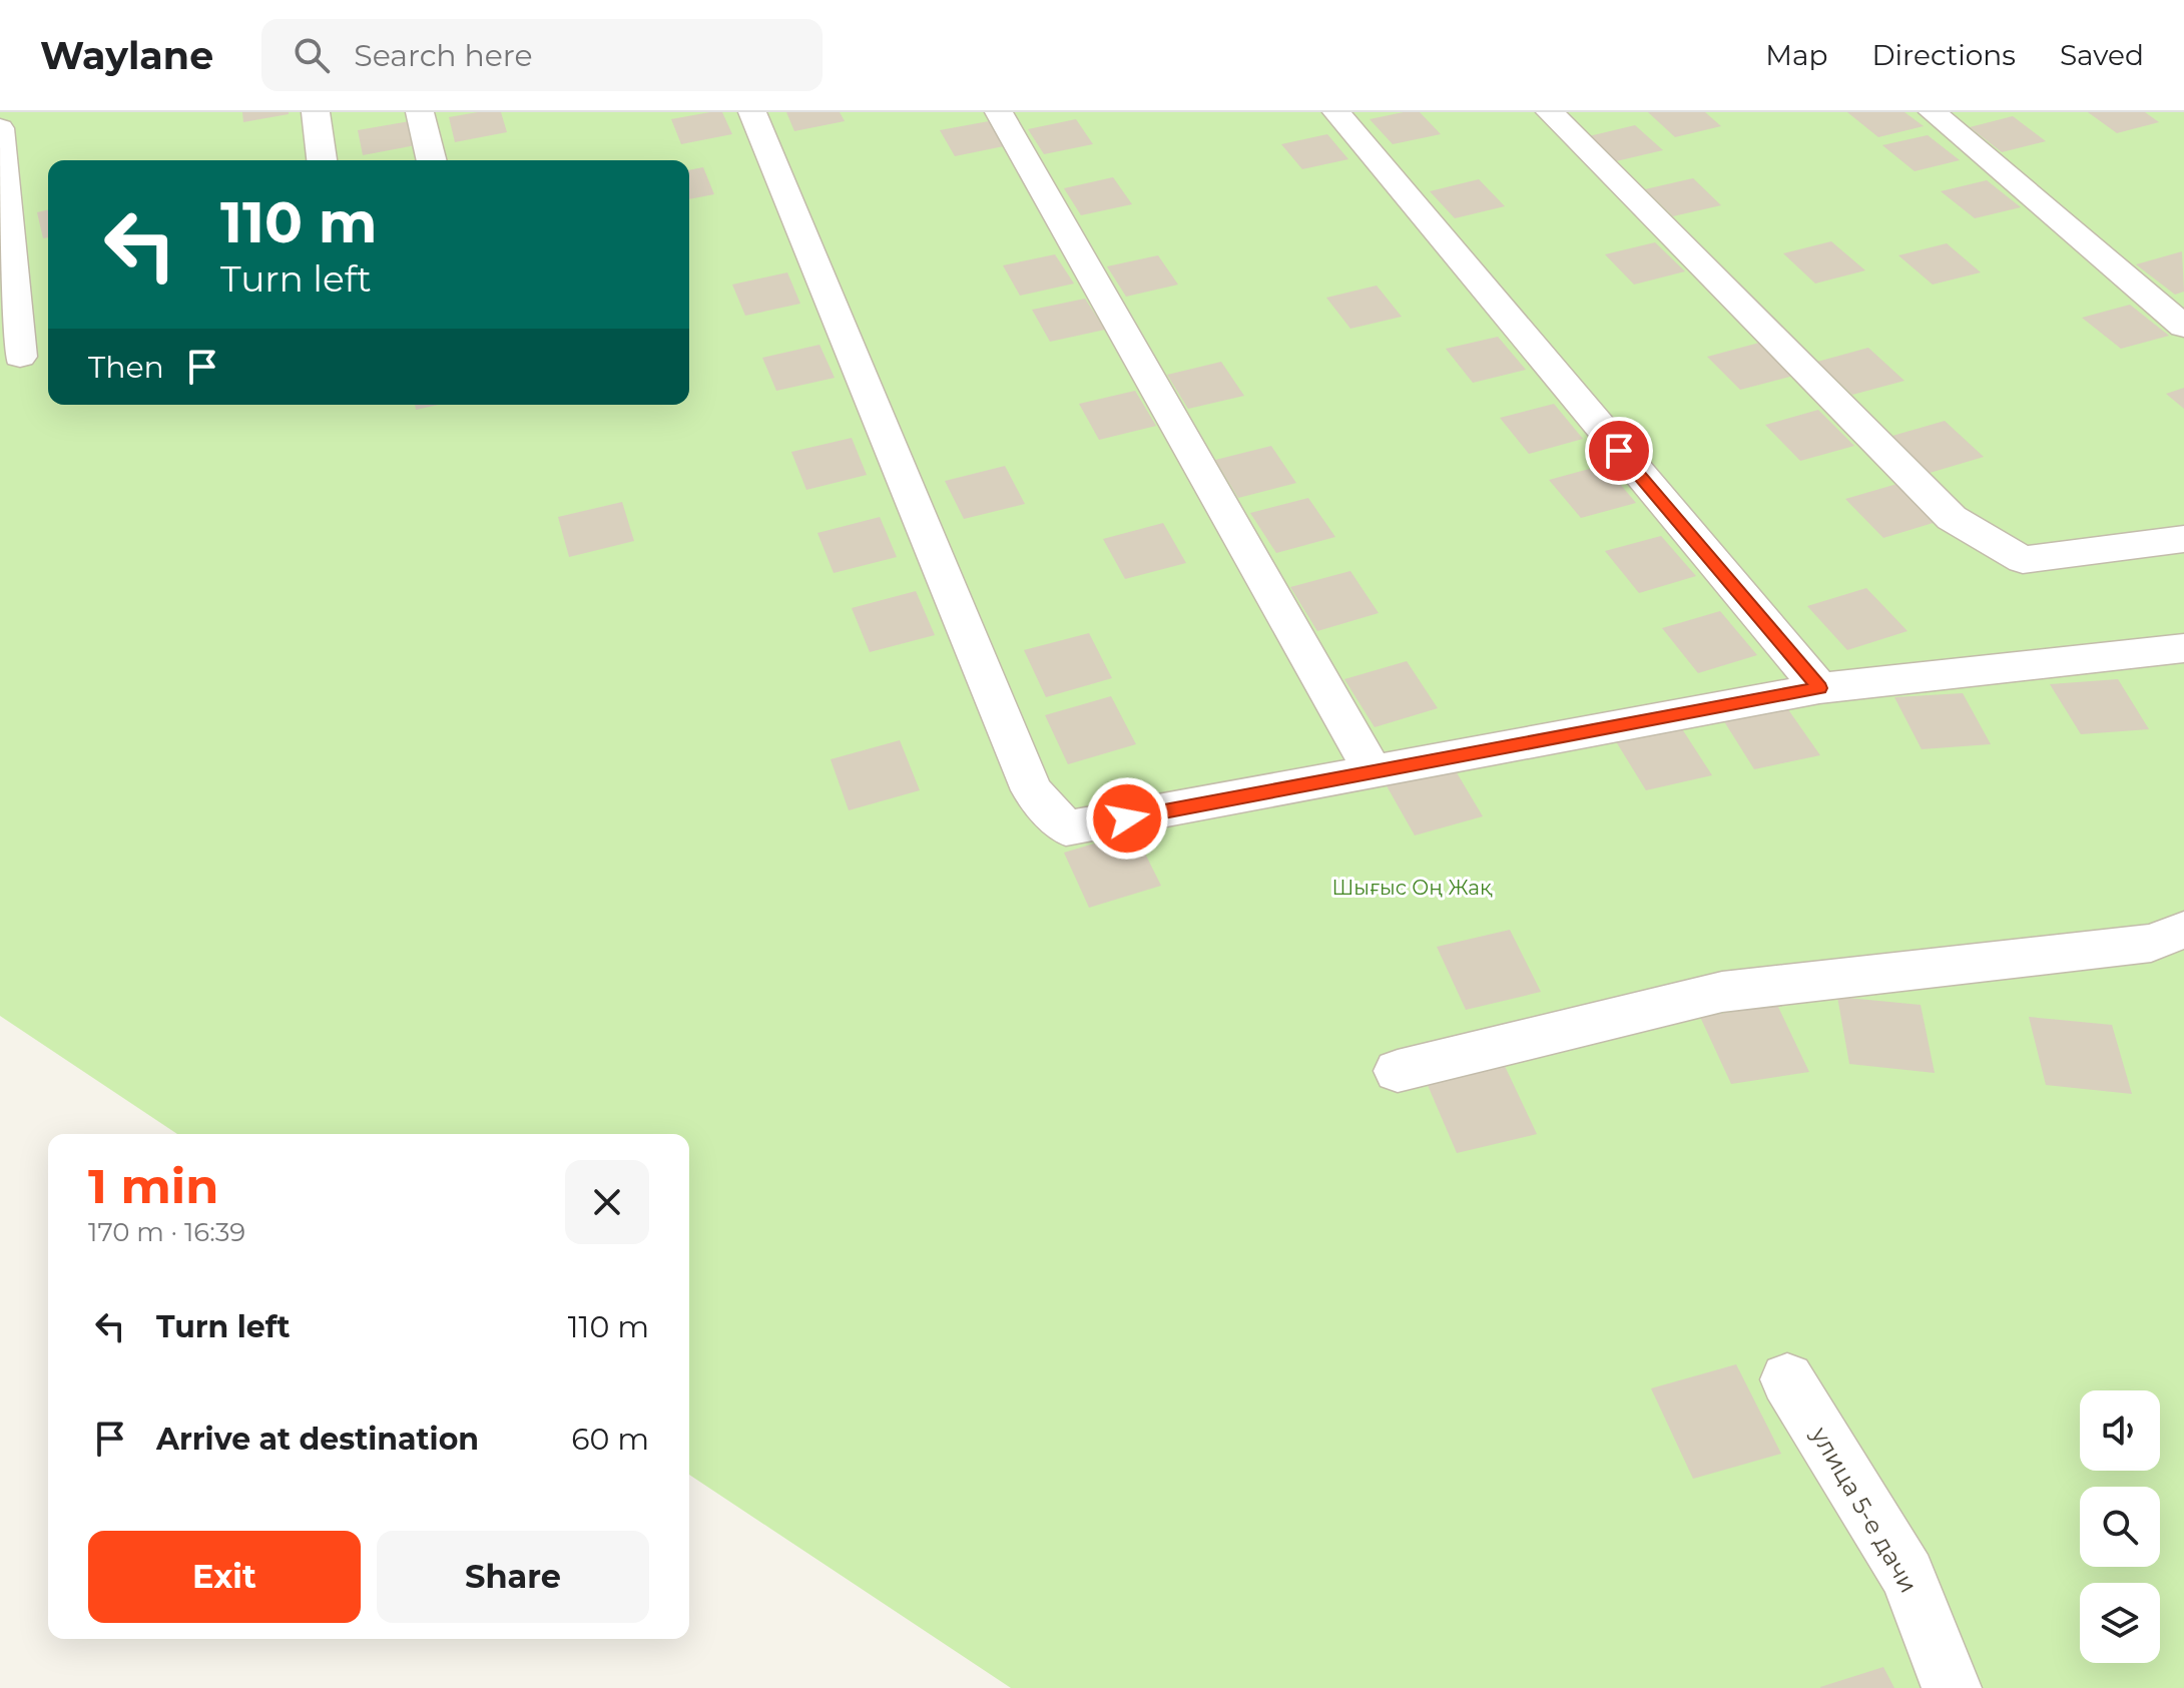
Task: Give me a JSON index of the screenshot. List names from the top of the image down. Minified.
{"streets":{"street":["улица 5-е дачи"]},"parks":["Шығыс Оң Жақ"],"page":{"header":"Waylane","search":"Search here","nav":["Map","Directions","Saved"],"turn":["110 m","Turn left"],"then":"Then","heading":["1 min","170 m · 16:39"],"list":[{"name":"Turn left","value":"110 m"},{"name":"Arrive at destination","value":"60 m"}],"buttons":["Exit","Share"]}}
